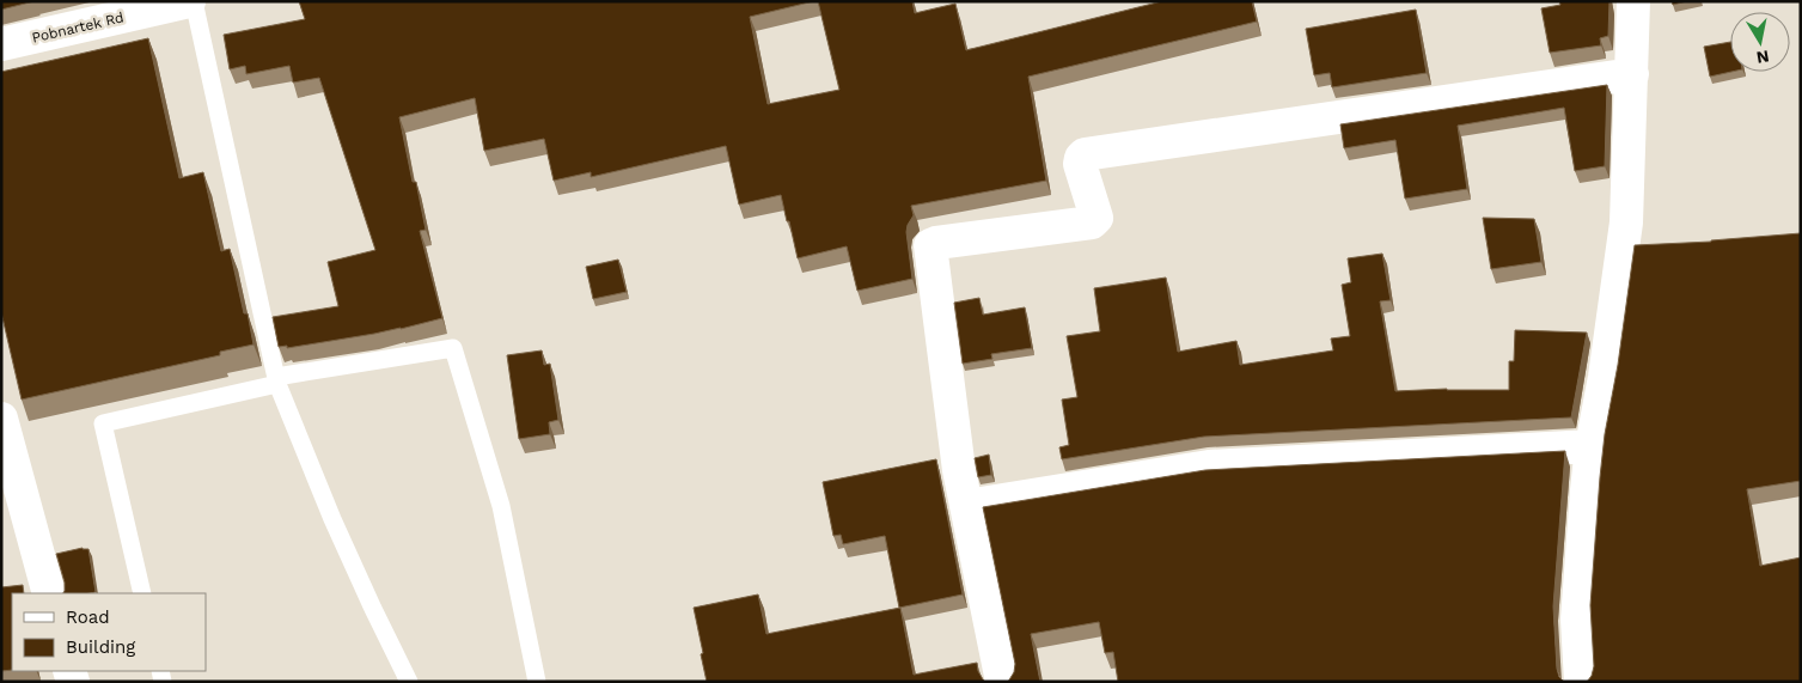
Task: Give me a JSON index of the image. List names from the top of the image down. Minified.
{"streets":{"street":["Pobnartek Rd"]},"legend":["Road","Building"],"north":"bottom"}
